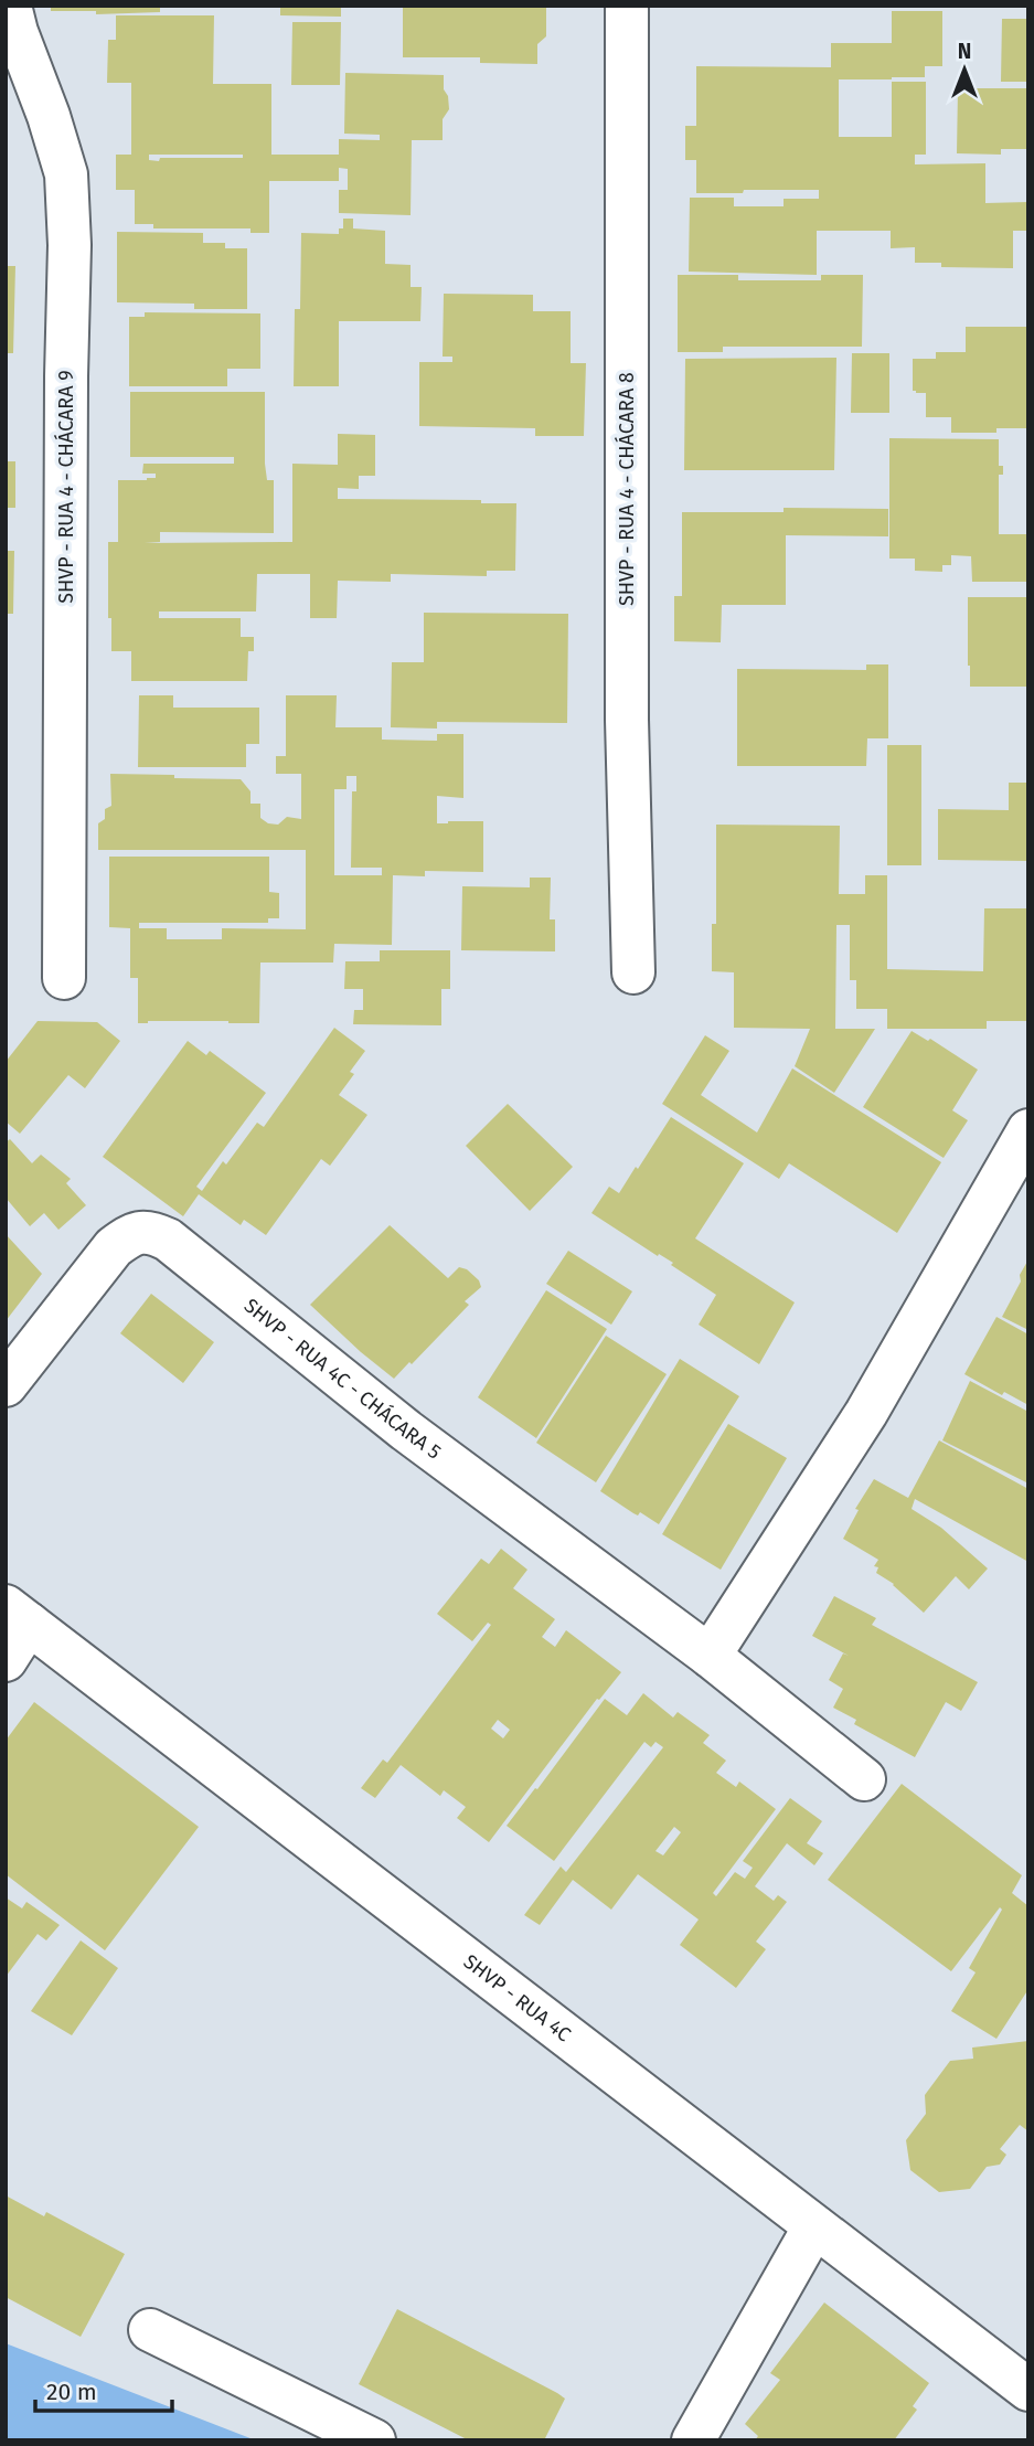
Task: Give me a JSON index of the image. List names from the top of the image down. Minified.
{"streets":{"street":["SHVP - RUA 4 - CHÁCARA 9","SHVP - RUA 4 - CHÁCARA 8","SHVP - RUA 4C - CHÁCARA 5","SHVP - RUA 4C"]},"scale_bar":"20 m","north":"top"}
